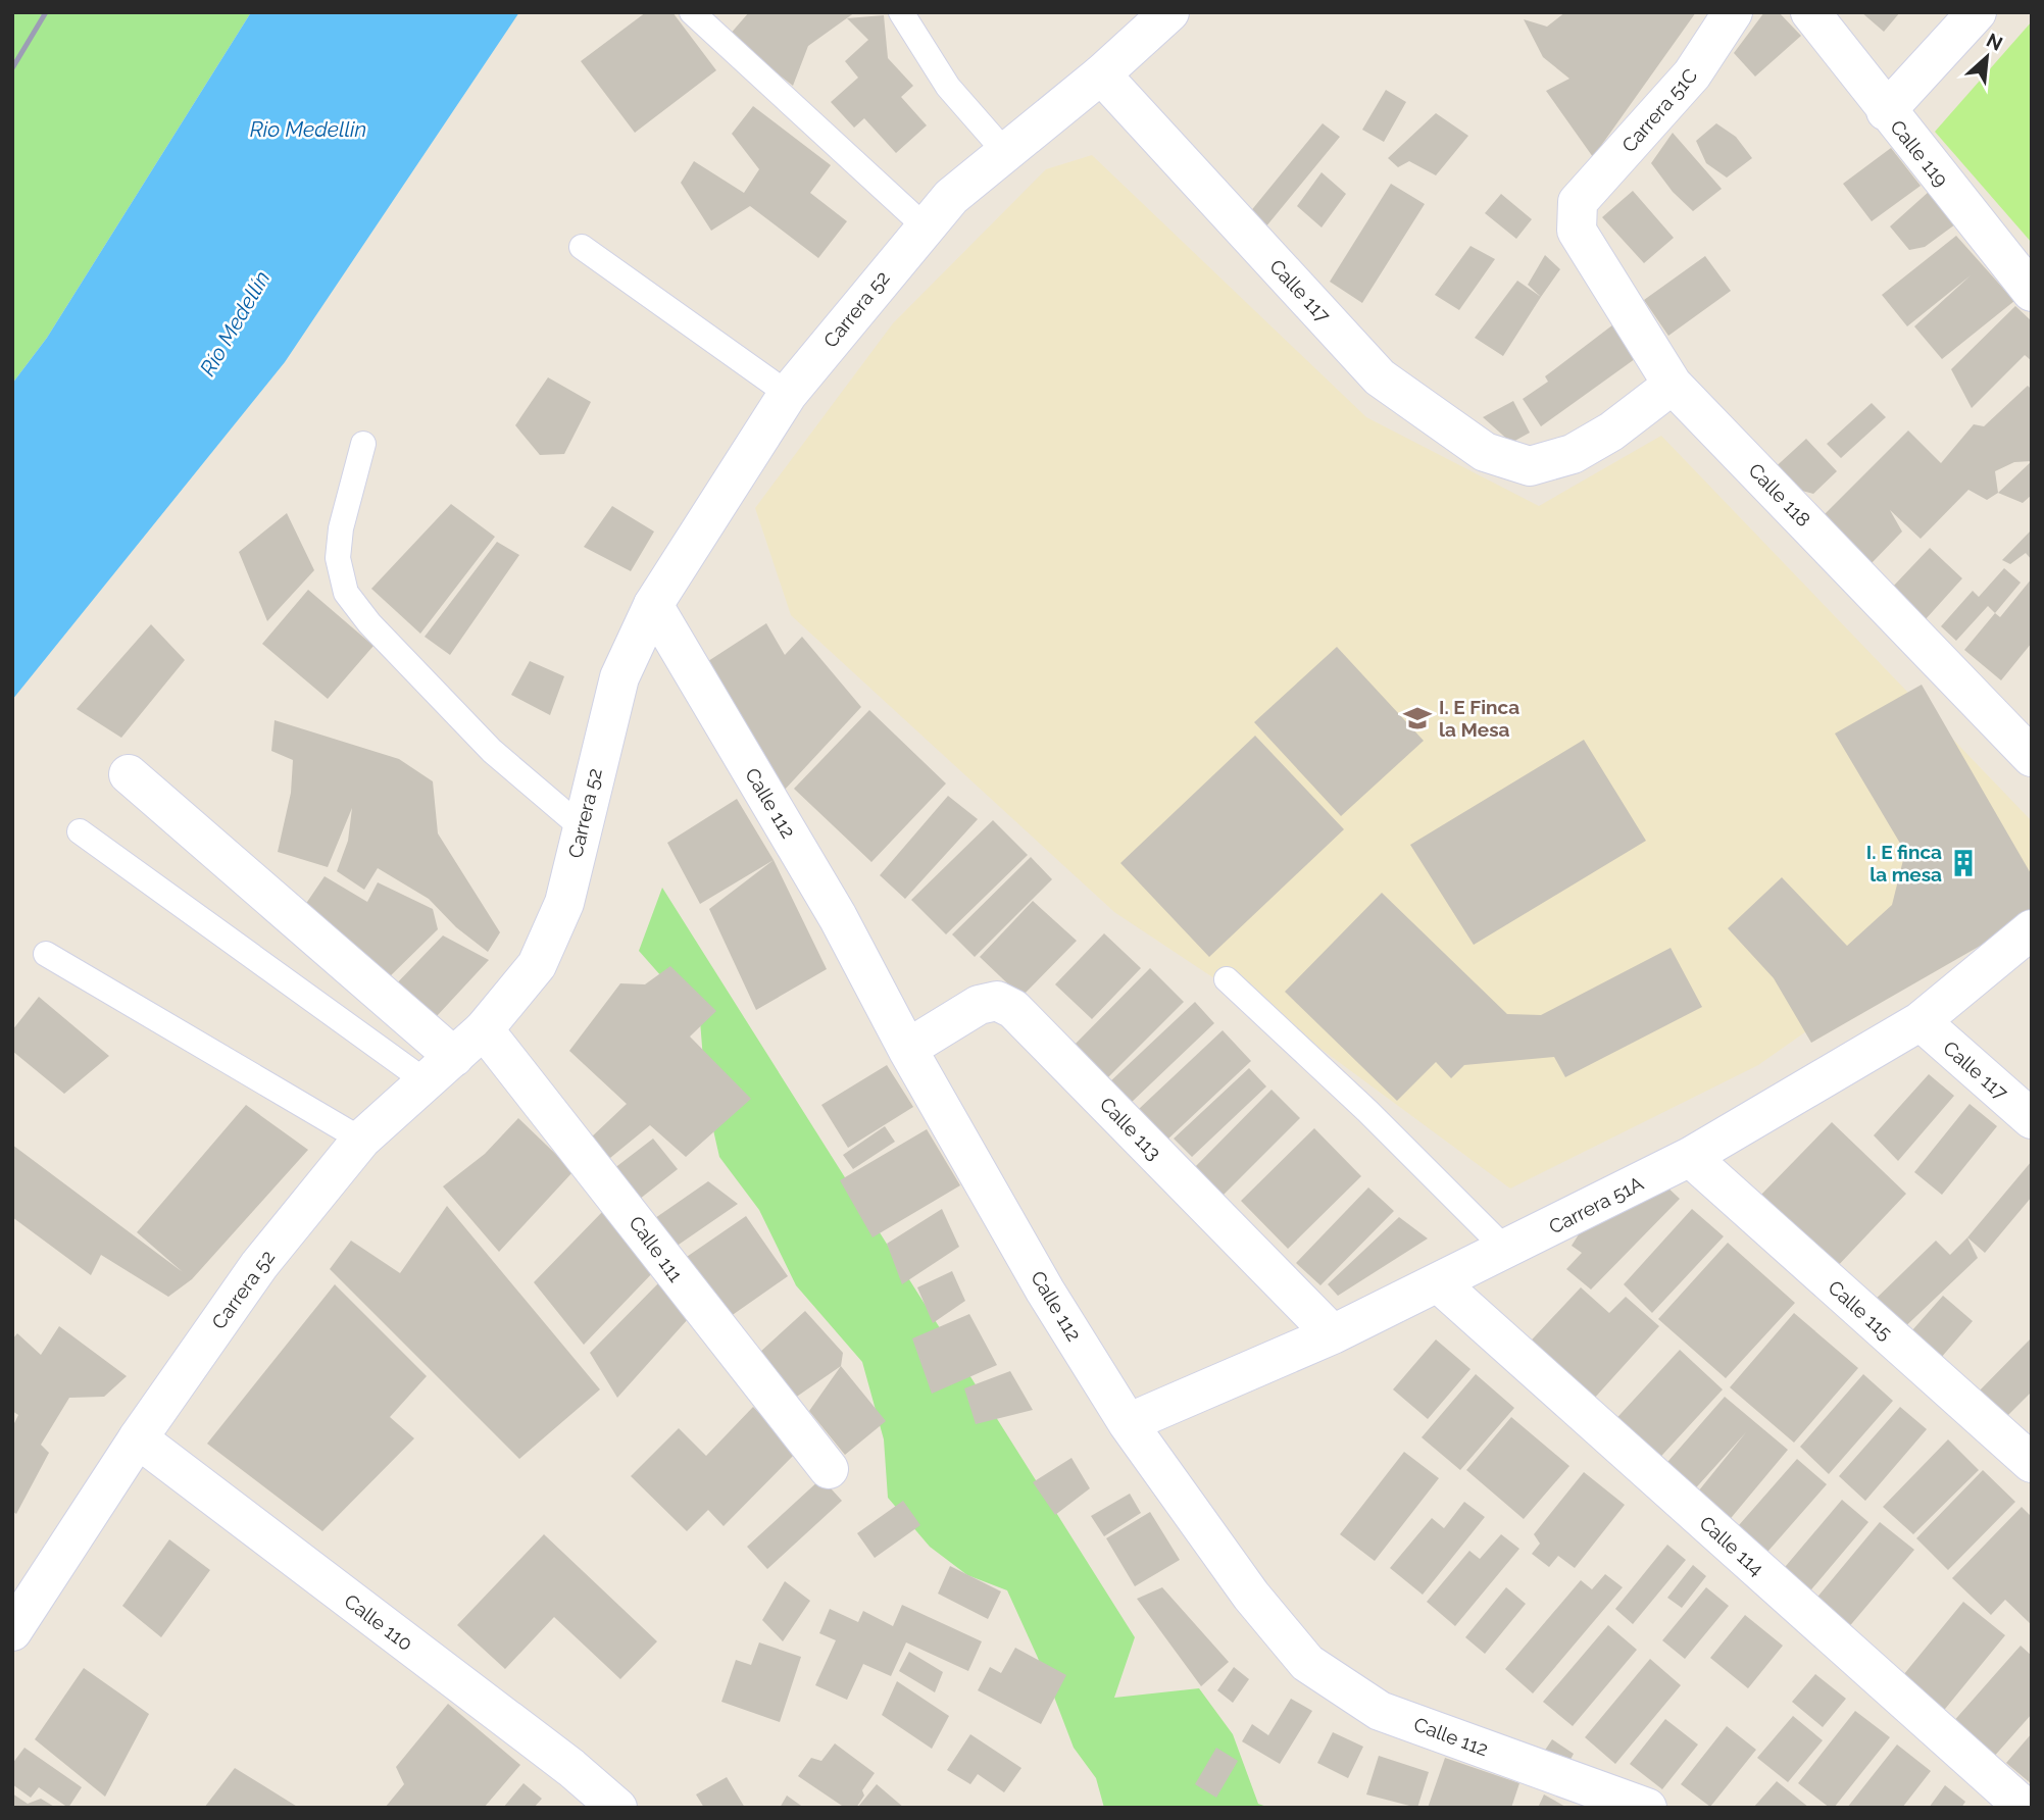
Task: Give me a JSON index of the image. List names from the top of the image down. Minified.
{"streets":{"street":["Carrera 51C","Calle 119","Calle 117","Carrera 52","Calle 118","Calle 112","Calle 113","Carrera 51A","Calle 111","Calle 115","Calle 114","Calle 110"]},"crossings":[["Carrera 51C","Calle 118"],["Calle 117","Carrera 52"],["Calle 117","Calle 118"],["Calle 117","Carrera 51A"],["Carrera 52","Calle 112"],["Carrera 52","Calle 111"],["Carrera 52","Calle 110"],["Calle 112","Calle 113"],["Calle 112","Carrera 51A"],["Calle 113","Carrera 51A"],["Carrera 51A","Calle 115"],["Carrera 51A","Calle 114"]],"water":["Rio Medellin","Río Medellín"],"places":{"school or university":["I. E Finca la Mesa"],"building":["I. E finca la mesa"]},"north":"top right"}
